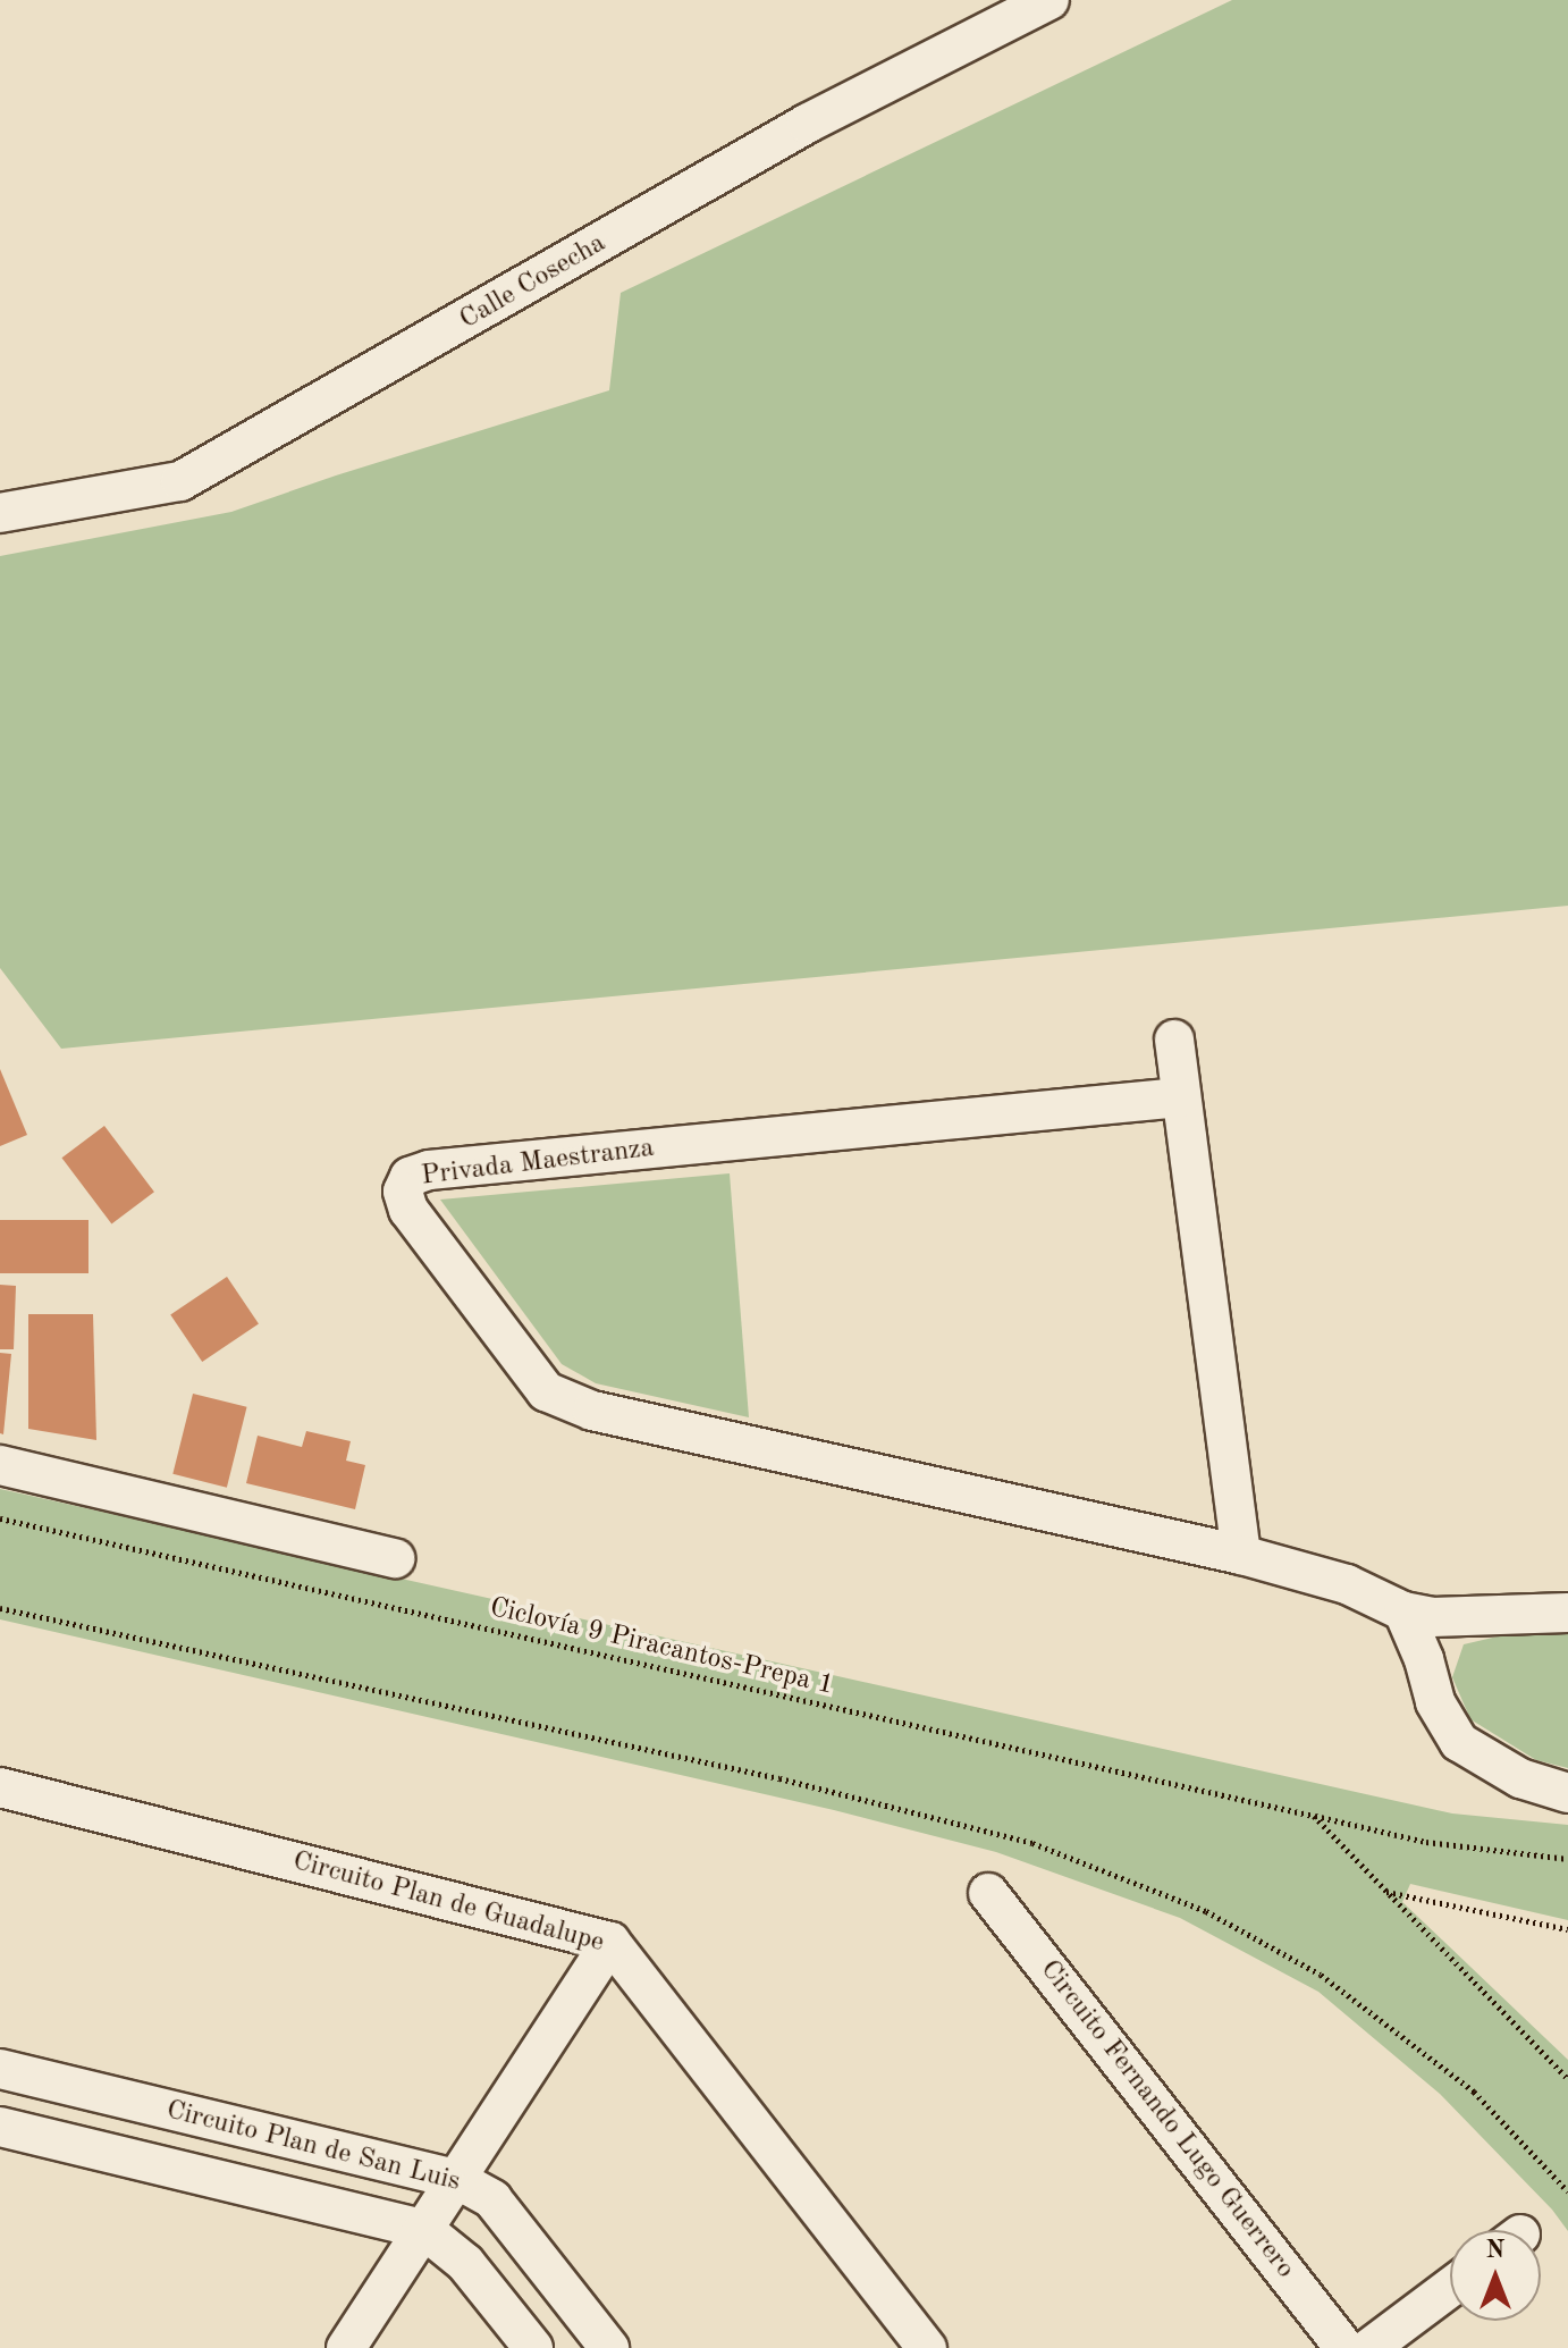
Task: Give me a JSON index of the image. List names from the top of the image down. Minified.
{"streets":{"street":["Calle Cosecha","Privada Maestranza","Circuito Plan de Guadalupe","Circuito Fernando Lugo Guerrero","Circuito Plan de San Luis"],"path":["Ciclovía 9 Piracantos-Prepa 1"]},"north":"top"}
